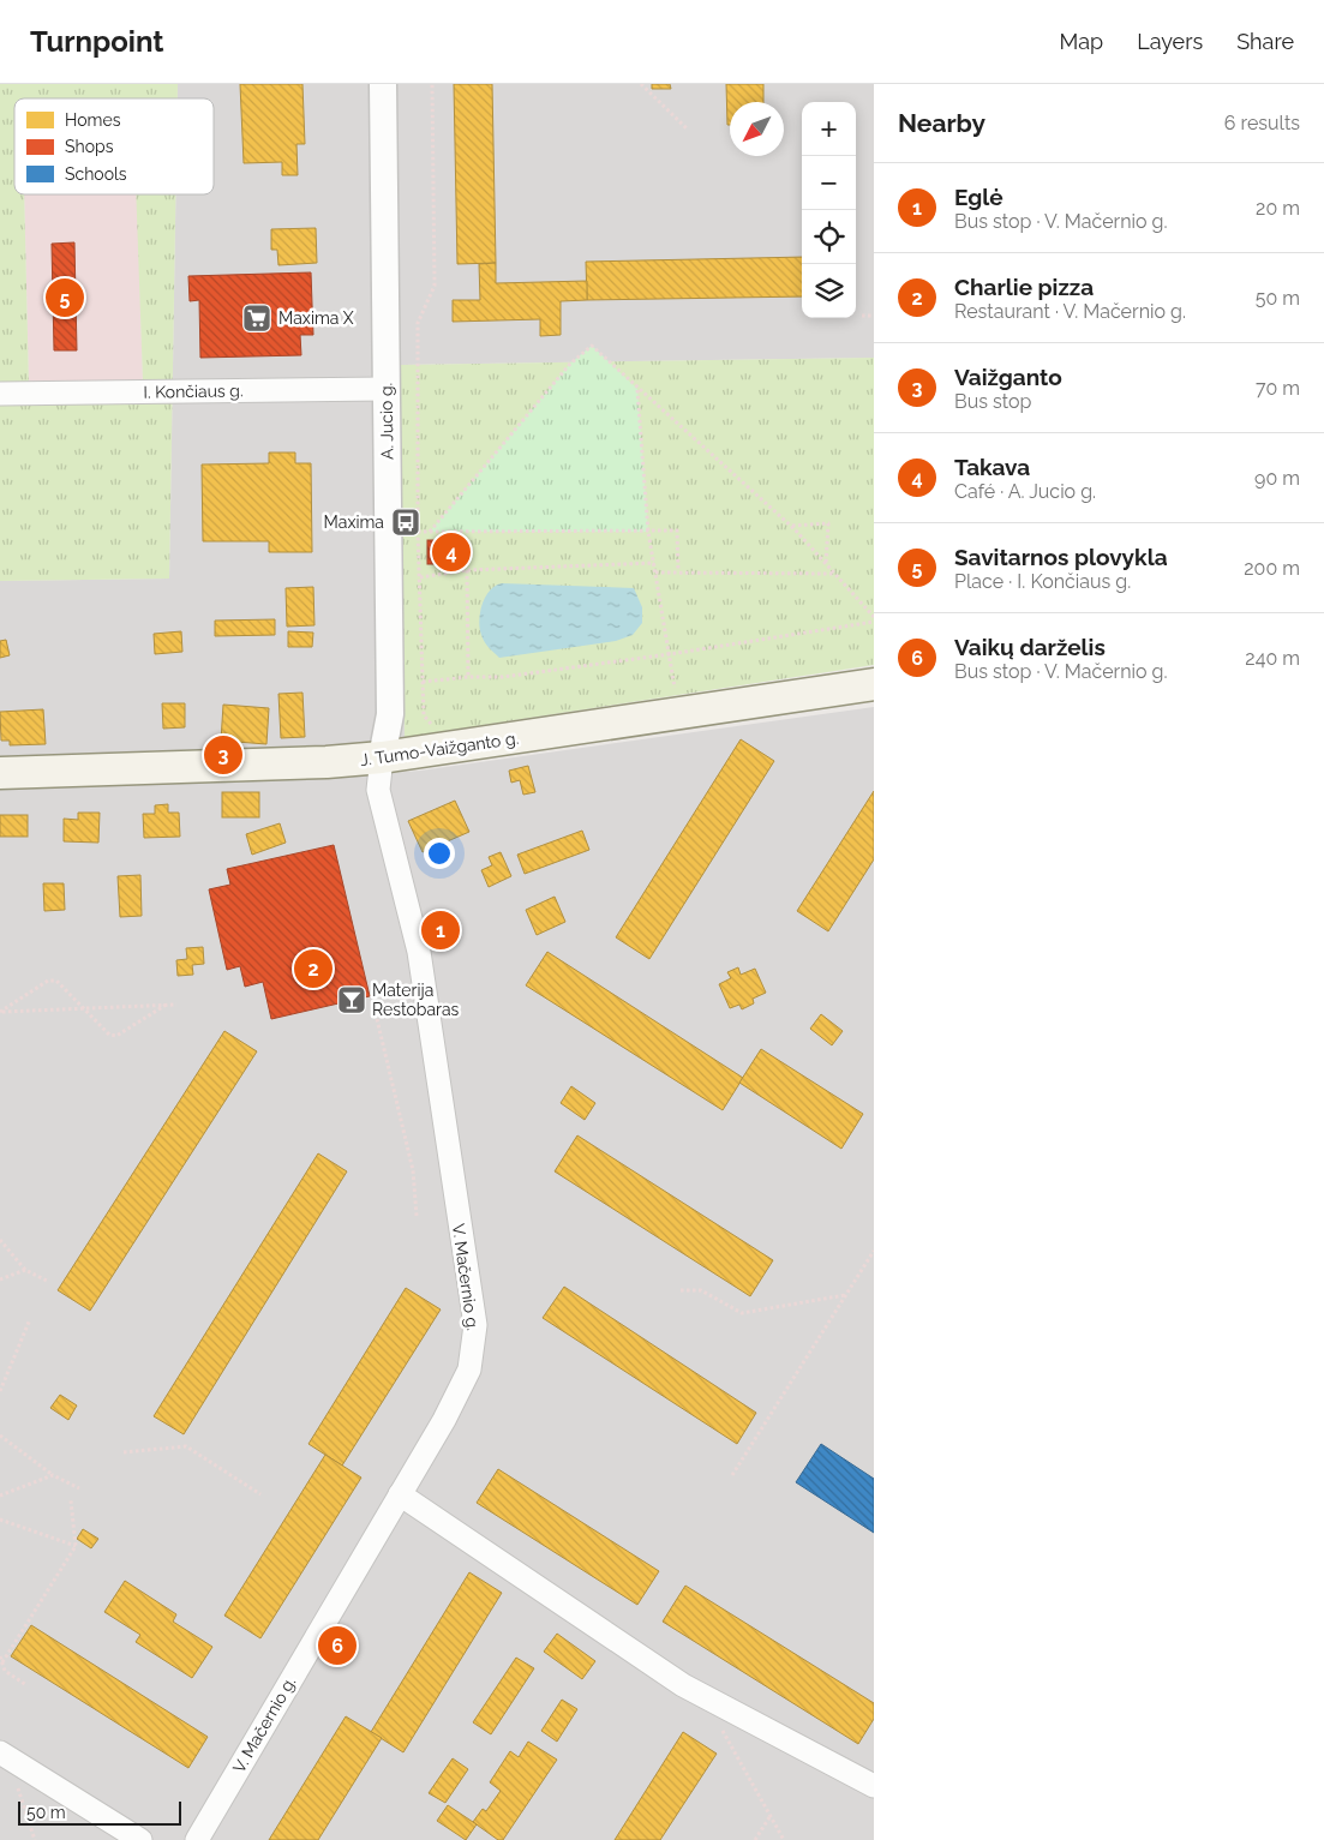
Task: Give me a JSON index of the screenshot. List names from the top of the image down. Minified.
{"streets":{"main road":["J. Tumo-Vaižganto g."],"street":["I. Končiaus g.","A. Jucio g.","V. Mačernio g."]},"crossings":[["I. Končiaus g.","A. Jucio g."],["A. Jucio g.","J. Tumo-Vaižganto g."],["A. Jucio g.","V. Mačernio g."],["J. Tumo-Vaižganto g.","V. Mačernio g."]],"places":{"supermarket":["Maxima X"],"bus stop":["Maxima"],"bar":["Materija Restobaras"]},"legend":["Homes","Shops","Schools"],"scale_bar":"50 m","north":"bottom left","page":{"header":"Turnpoint","nav":["Map","Layers","Share"],"heading":["Nearby","6 results"],"map_buttons":["+","−"],"list":[{"mark":"1","name":"Eglė","note":"Bus stop · V. Mačernio g.","value":"20 m"},{"mark":"2","name":"Charlie pizza","note":"Restaurant · V. Mačernio g.","value":"50 m"},{"mark":"3","name":"Vaižganto","note":"Bus stop","value":"70 m"},{"mark":"4","name":"Takava","note":"Café · A. Jucio g.","value":"90 m"},{"mark":"5","name":"Savitarnos plovykla","note":"Place · I. Končiaus g.","value":"200 m"},{"mark":"6","name":"Vaikų darželis","note":"Bus stop · V. Mačernio g.","value":"240 m"}],"pins":["5","4","3","1","2","6"],"scale":"50 m"}}
